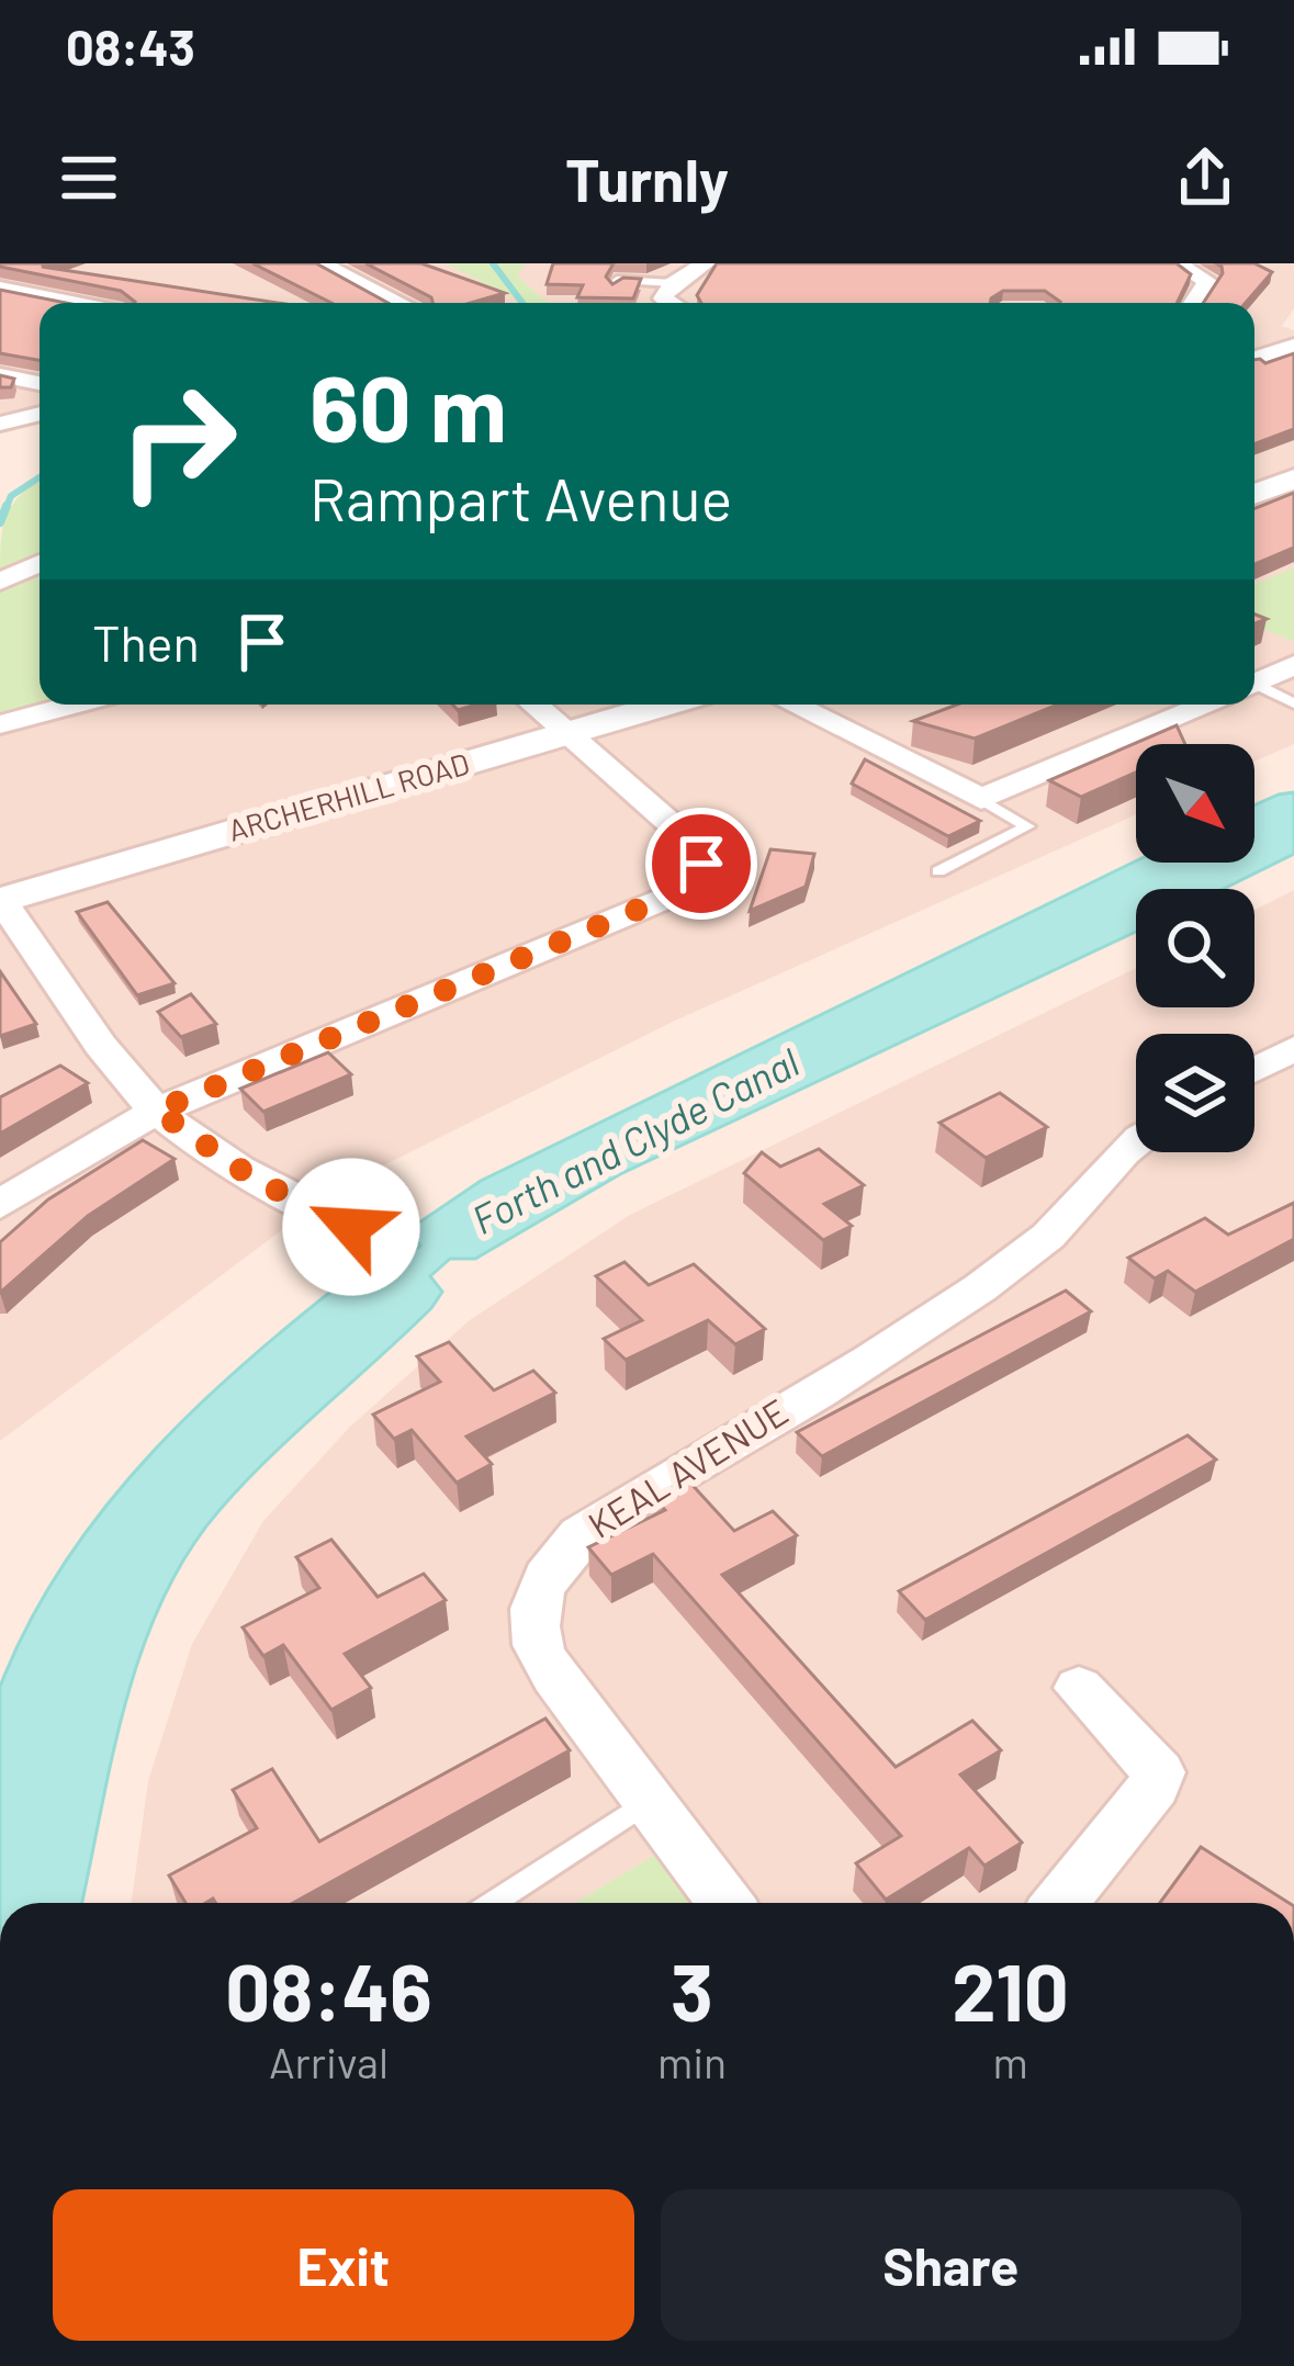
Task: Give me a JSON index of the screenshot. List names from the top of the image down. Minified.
{"streets":{"street":["ARCHERHILL ROAD","KEAL AVENUE"]},"water":["Forth and Clyde Canal"],"north":"bottom right","page":{"status":"08:43","header":"Turnly","turn":["60 m","Rampart Avenue"],"then":"Then","eta":["08:46","Arrival","3","min","210","m"],"buttons":["Exit","Share"]}}
